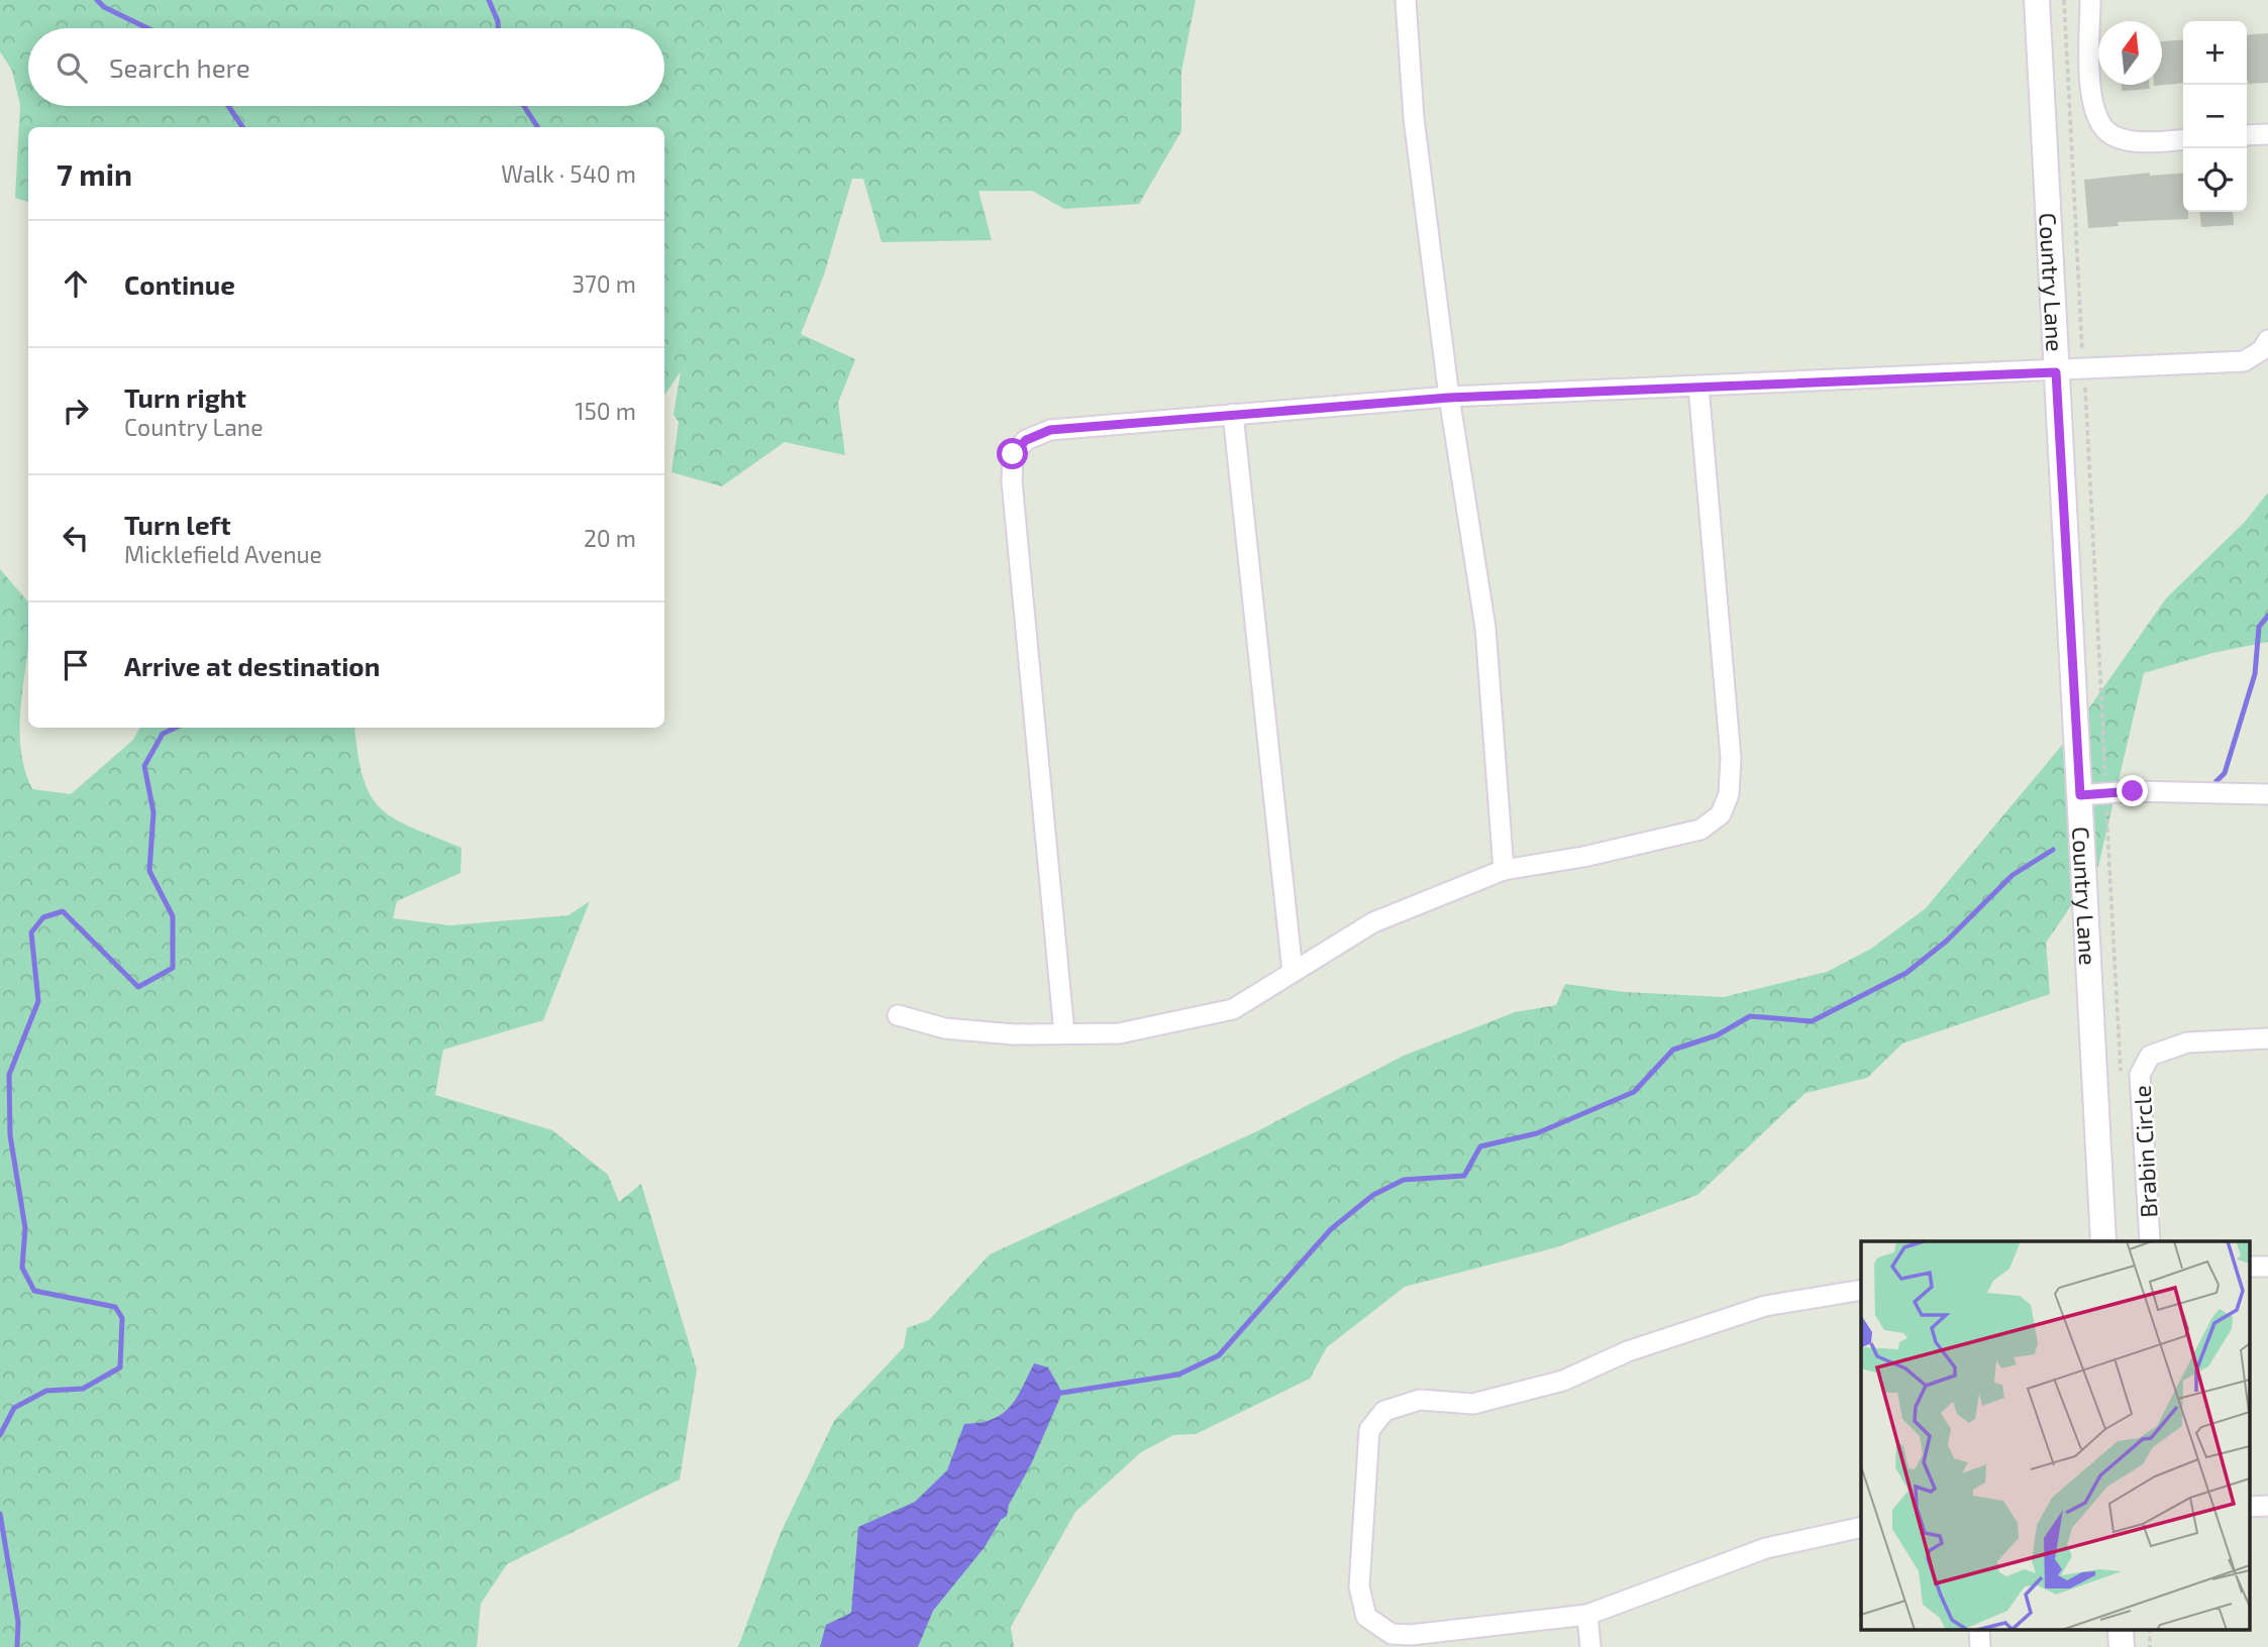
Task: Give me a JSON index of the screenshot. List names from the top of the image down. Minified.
{"streets":{"street":["Country Lane","Brabin Circle"]},"north":"top","page":{"map_buttons":["+","−"],"search":"Search here","heading":["7 min","Walk · 540 m"],"list":[["Continue","370 m"],["Turn right","Country Lane","150 m"],["Turn left","Micklefield Avenue","20 m"],"Arrive at destination"]}}
